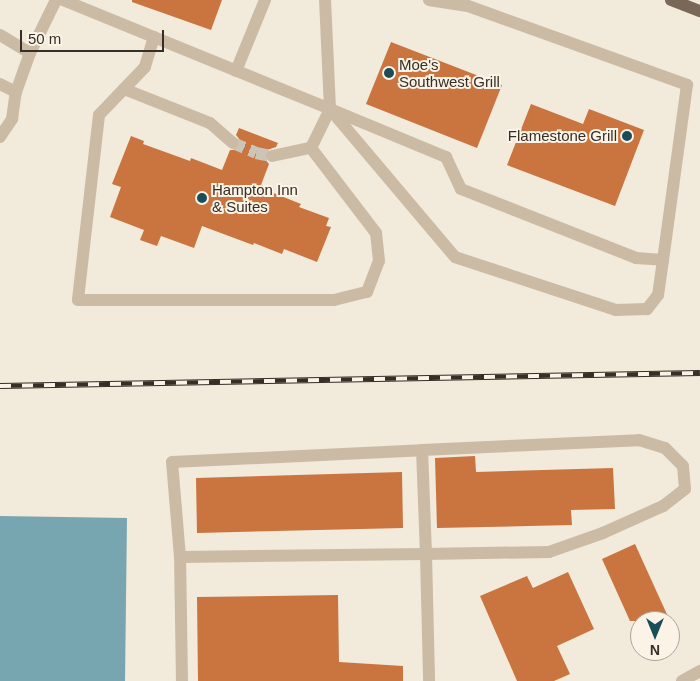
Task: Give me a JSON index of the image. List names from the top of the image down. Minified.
{"places":["Moe's Southwest Grill","Flamestone Grill","Hampton Inn & Suites"],"scale_bar":"50 m","north":"bottom"}
